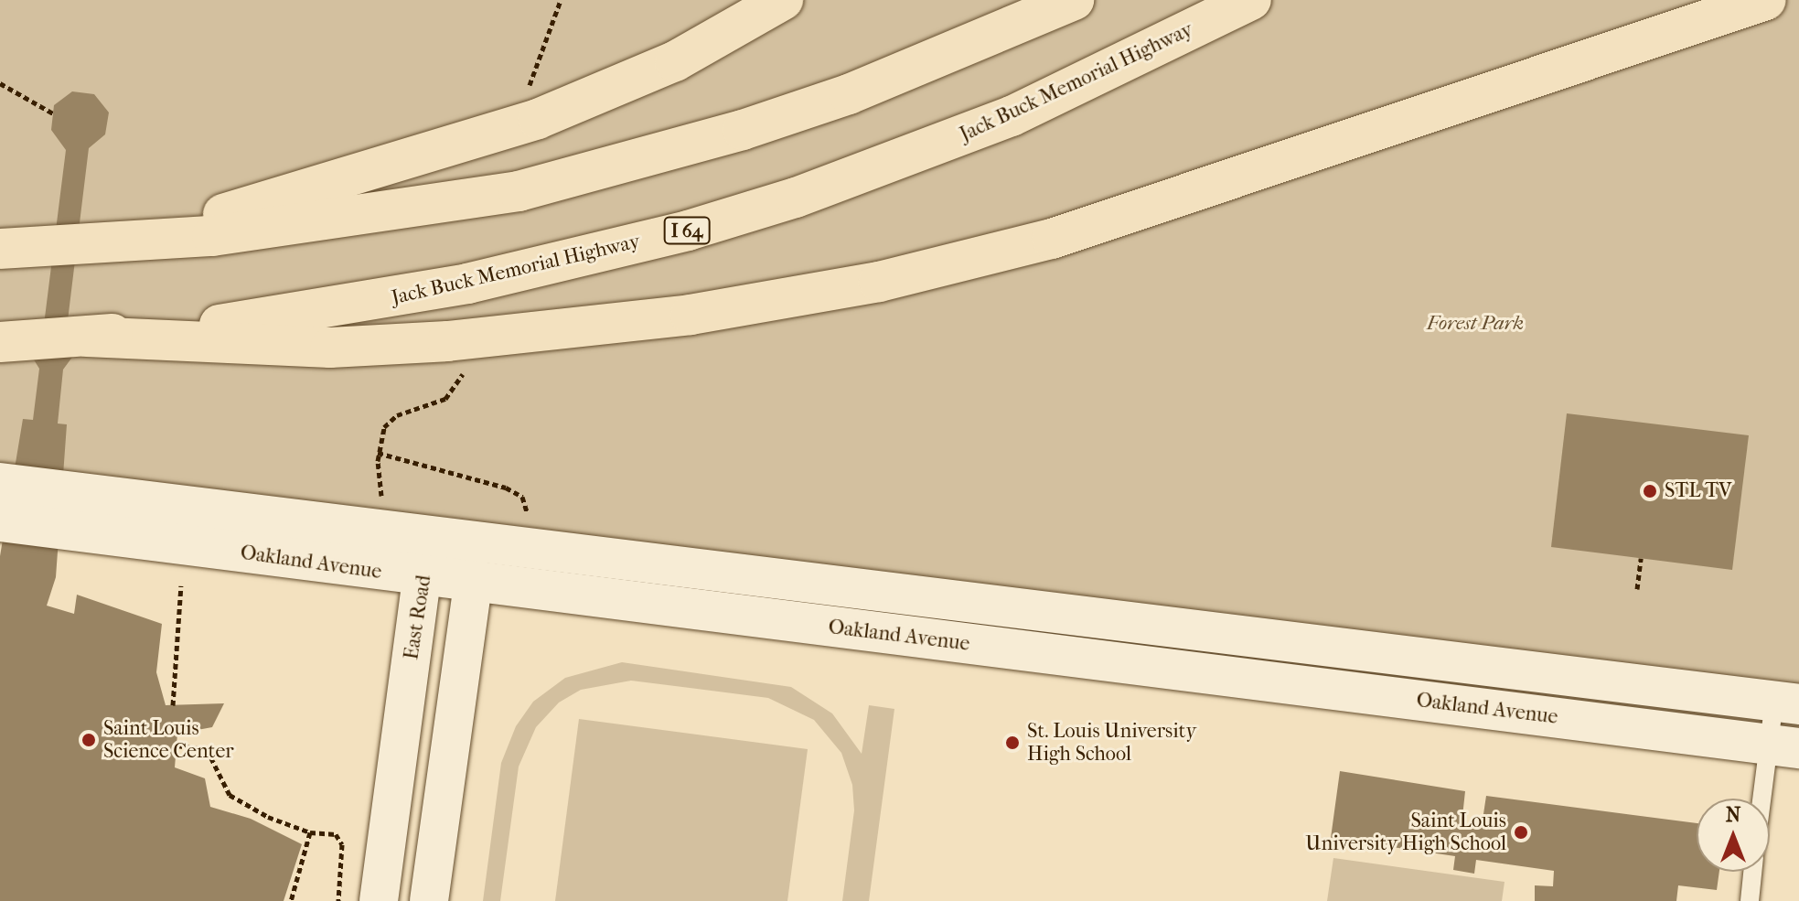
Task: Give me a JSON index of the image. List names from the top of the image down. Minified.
{"streets":{"highway":["Jack Buck Memorial Highway","I 64"],"street":["Oakland Avenue","East Road"]},"crossings":[["Oakland Avenue","East Road"]],"parks":["Forest Park"],"places":["STL TV","Saint Louis Science Center","St. Louis University High School","Saint Louis University High School"],"north":"top"}
